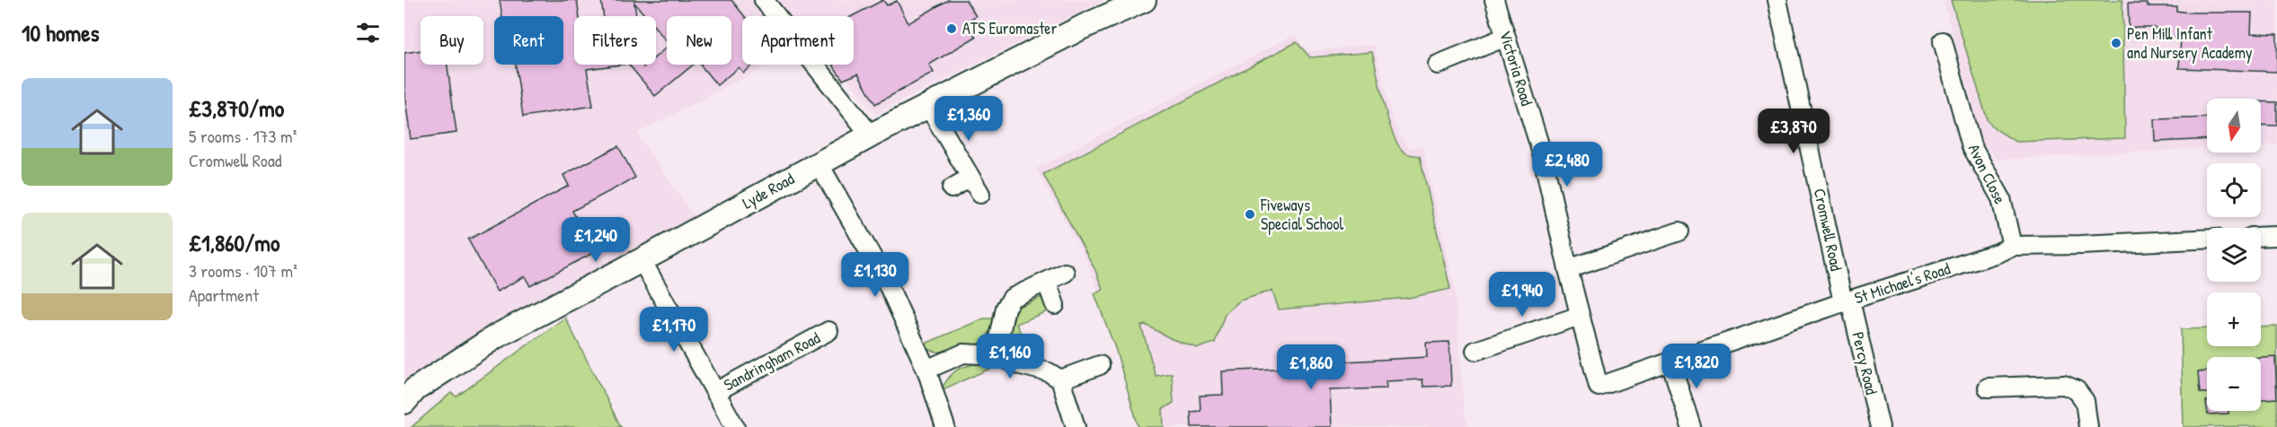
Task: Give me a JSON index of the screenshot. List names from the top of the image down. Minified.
{"streets":{"street":["Victoria Road","Avon Close","Lyde Road","Cromwell Road","St Michael's Road","Sandringham Road","Percy Road"]},"crossings":[["Victoria Road","St Michael's Road"],["Avon Close","St Michael's Road"],["Lyde Road","Sandringham Road"],["Cromwell Road","St Michael's Road"],["Cromwell Road","Percy Road"],["St Michael's Road","Percy Road"]],"places":["ATS Euromaster","Pen Mill Infant and Nursery Academy","Fiveways Special School"],"north":"bottom","page":{"heading":"10 homes","chip":["Buy","Rent","Filters","New","Apartment"],"list":[{"name":"£3,870/mo","note":"5 rooms · 173 m² · Cromwell Road"},{"name":"£1,860/mo","note":"3 rooms · 107 m² · Apartment"}],"price":["£1,360","£3,870","£2,480","£1,240","£1,130","£1,940","£1,170","£1,160","£1,820","£1,860"],"map_buttons":["+","−"]}}
